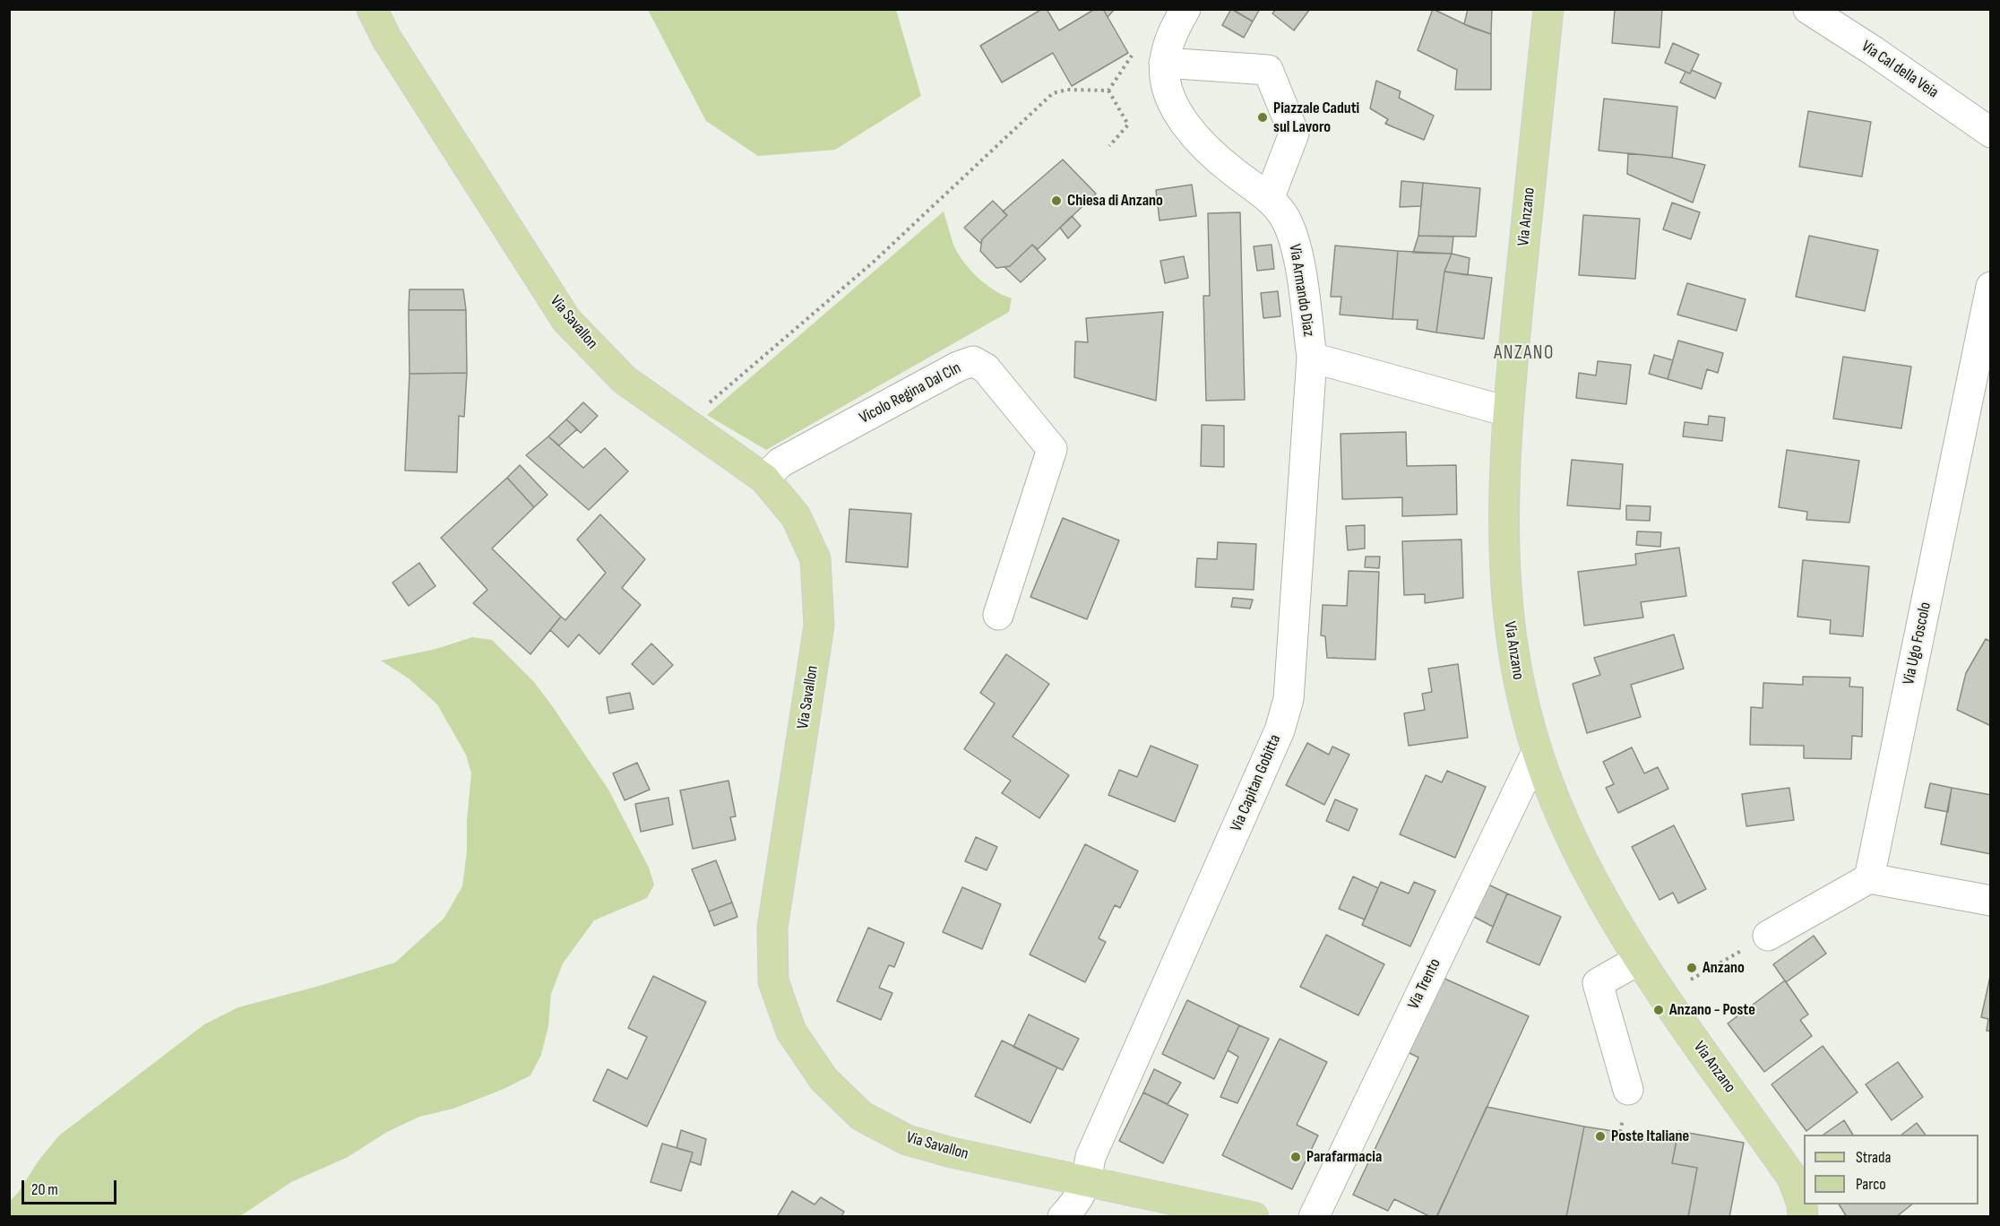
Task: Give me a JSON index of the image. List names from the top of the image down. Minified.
{"streets":{"main road":["Via Anzano","Via Savallon"],"street":["Via Cal della Veia","Via Armando Diaz","Vicolo Regina Dal CIn","Via Ugo Foscolo","Via Capitan Gobitta","Via Trento"]},"crossings":[["Via Anzano","Via Armando Diaz"],["Via Anzano","Via Trento"],["Via Armando Diaz","Via Capitan Gobitta"],["Via Savallon","Vicolo Regina Dal CIn"],["Via Savallon","Via Capitan Gobitta"]],"districts":["ANZANO"],"places":["Piazzale Caduti sul Lavoro","Chiesa di Anzano","Anzano","Anzano - Poste","Poste Italiane","Parafarmacia"],"legend":["Strada","Parco"],"scale_bar":"20 m"}
